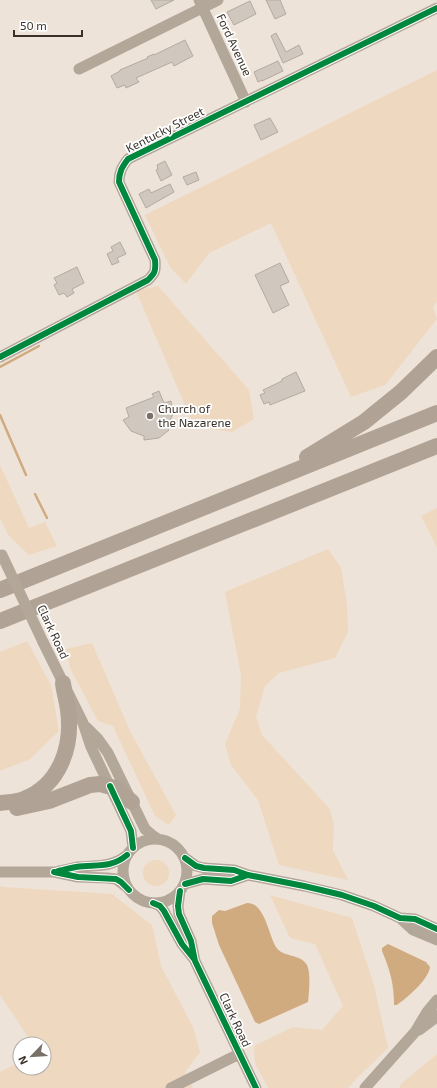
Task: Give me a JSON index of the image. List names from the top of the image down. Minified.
{"streets":{"street":["Ford Avenue","Kentucky Street","Clark Road"]},"crossings":[["Ford Avenue","Kentucky Street"]],"places":["Church of the Nazarene"],"scale_bar":"50 m","north":"bottom left"}
